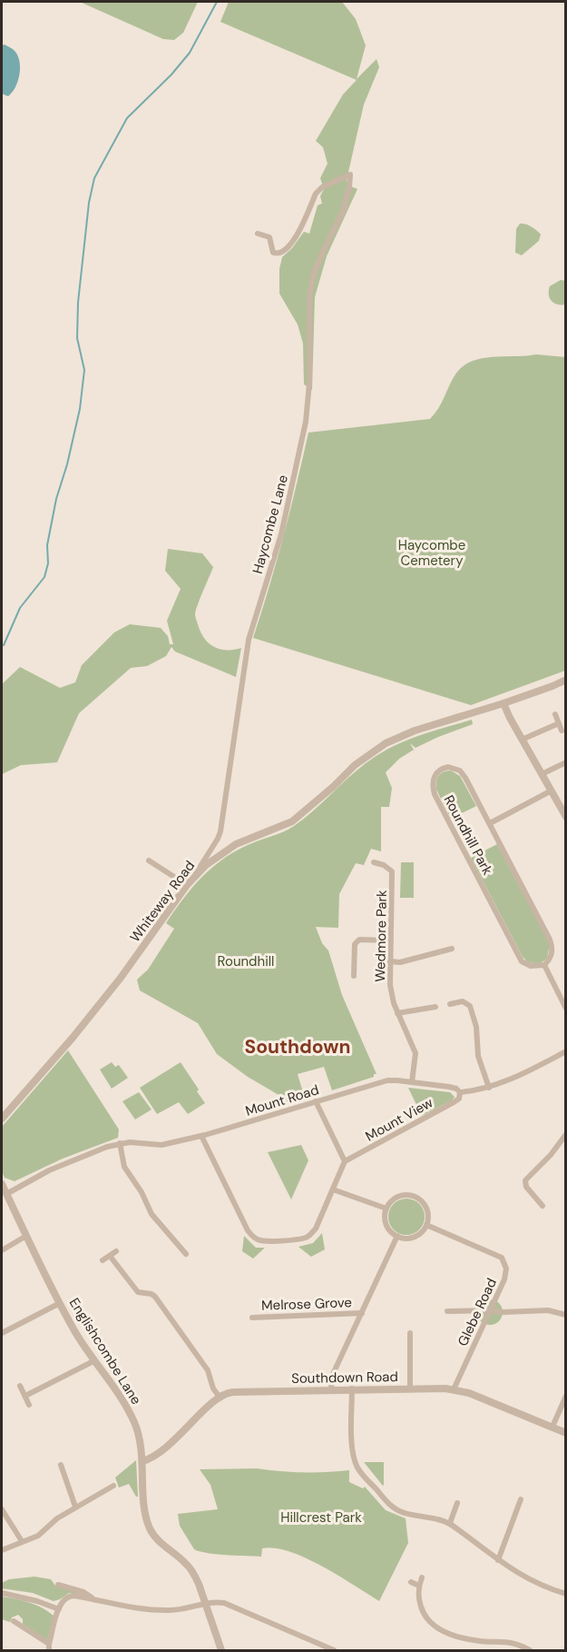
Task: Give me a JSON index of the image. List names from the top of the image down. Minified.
{"streets":{"street":["Haycombe Lane","Roundhill Park","Whiteway Road","Wedmore Park","Mount Road","Mount View","Melrose Grove","Glebe Road","Englishcombe Lane","Southdown Road"]},"crossings":[["Haycombe Lane","Whiteway Road"],["Wedmore Park","Mount Road"],["Mount Road","Mount View"],["Mount Road","Englishcombe Lane"],["Glebe Road","Southdown Road"]],"districts":["Southdown"],"parks":["Haycombe Cemetery","Roundhill","Hillcrest Park"]}
